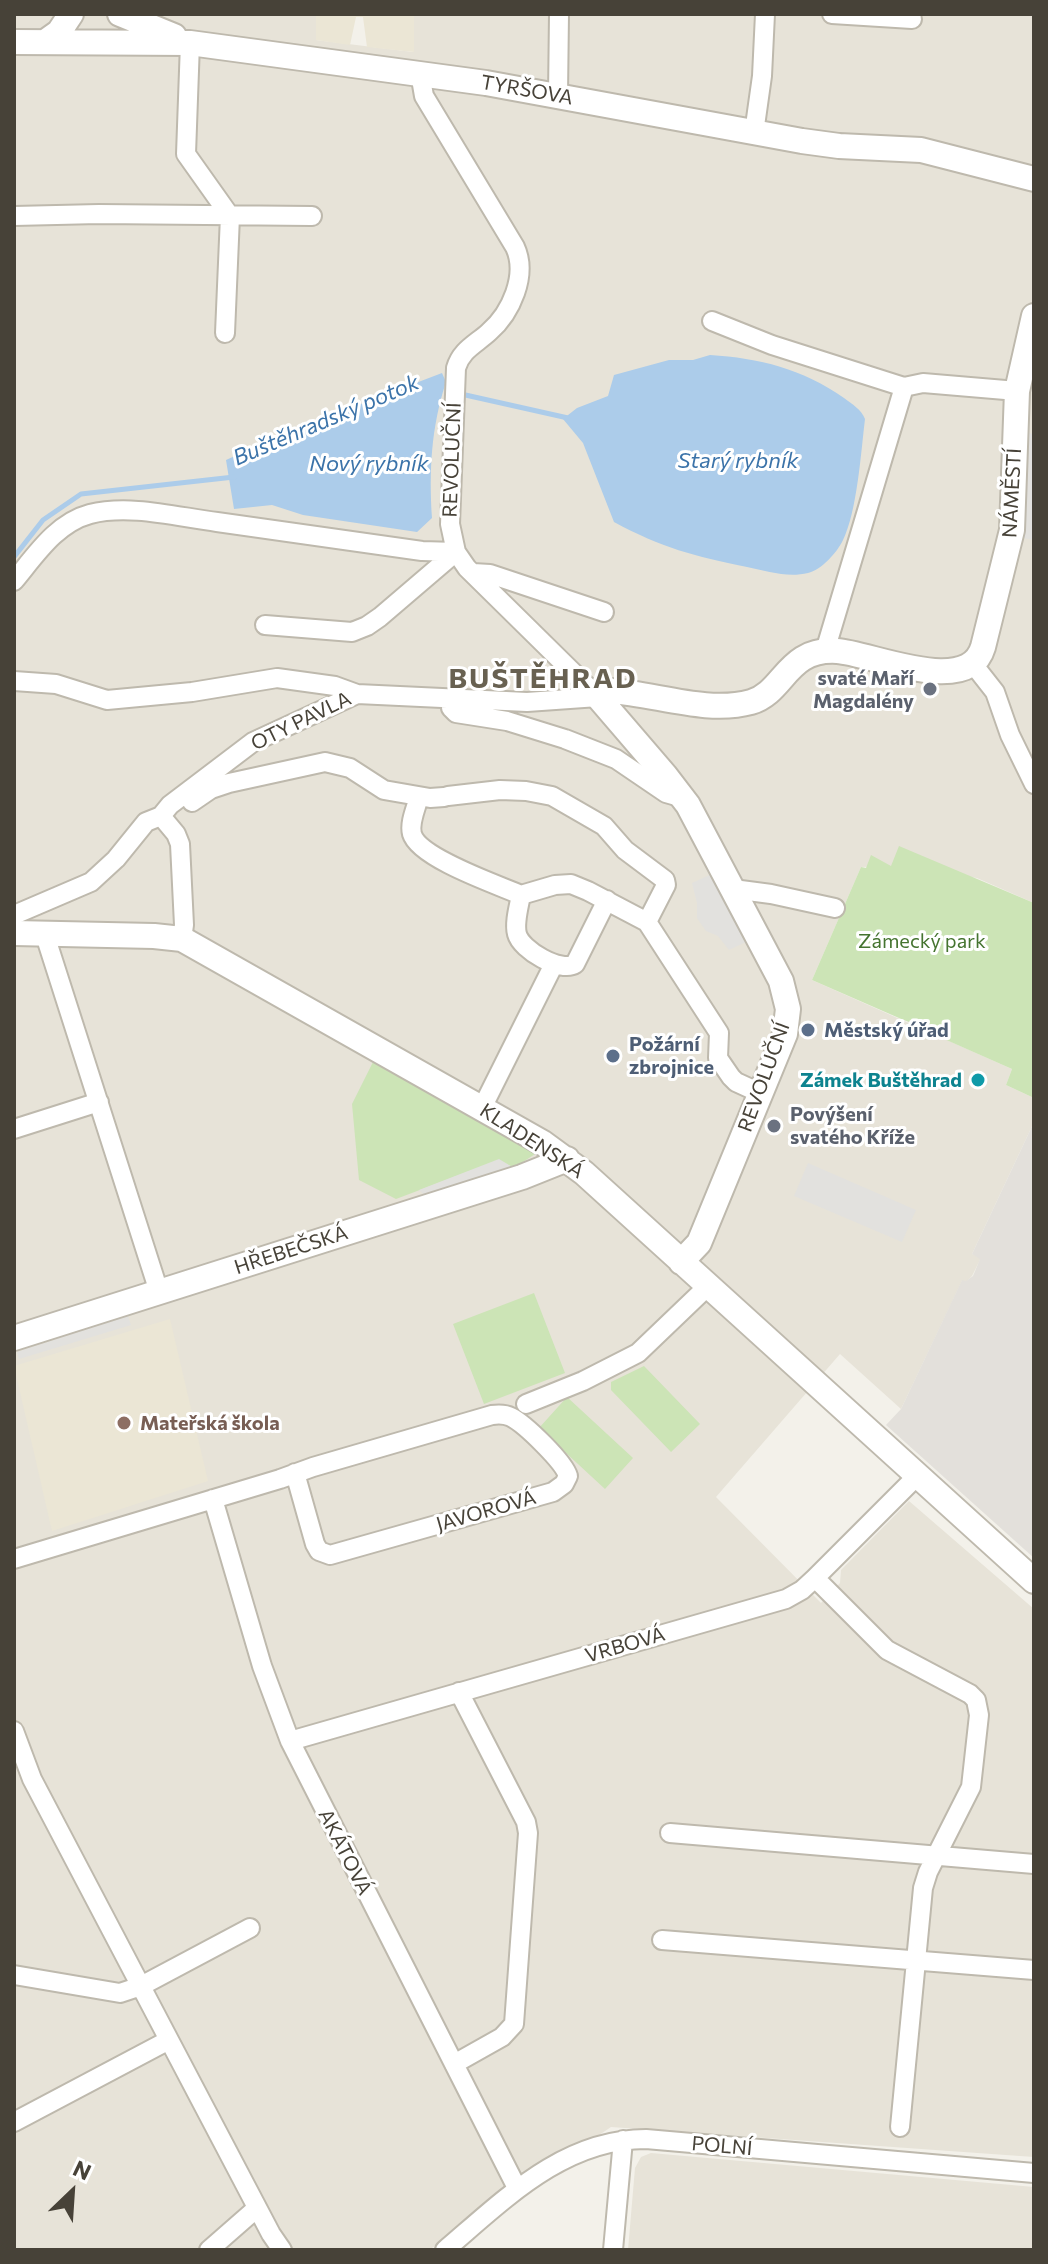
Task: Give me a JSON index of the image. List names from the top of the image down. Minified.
{"streets":{"street":["TYRŠOVA","REVOLUČNÍ","NÁMĚSTÍ","OTY PAVLA","KLADENSKÁ","HŘEBEČSKÁ","JAVOROVÁ","VRBOVÁ","AKÁTOVÁ","POLNÍ"]},"crossings":[["TYRŠOVA","REVOLUČNÍ"],["REVOLUČNÍ","OTY PAVLA"],["REVOLUČNÍ","KLADENSKÁ"],["KLADENSKÁ","HŘEBEČSKÁ"],["KLADENSKÁ","VRBOVÁ"],["JAVOROVÁ","AKÁTOVÁ"],["VRBOVÁ","AKÁTOVÁ"],["AKÁTOVÁ","POLNÍ"]],"districts":["BUŠTĚHRAD"],"water":["Buštěhradský potok","Starý rybník","Nový rybník"],"parks":["Zámecký park"],"places":["svaté Maří Magdalény","Městský úřad","Požární zbrojnice","Zámek Buštěhrad","Povýšení svatého Kříže","Mateřská škola"],"north":"top right"}
